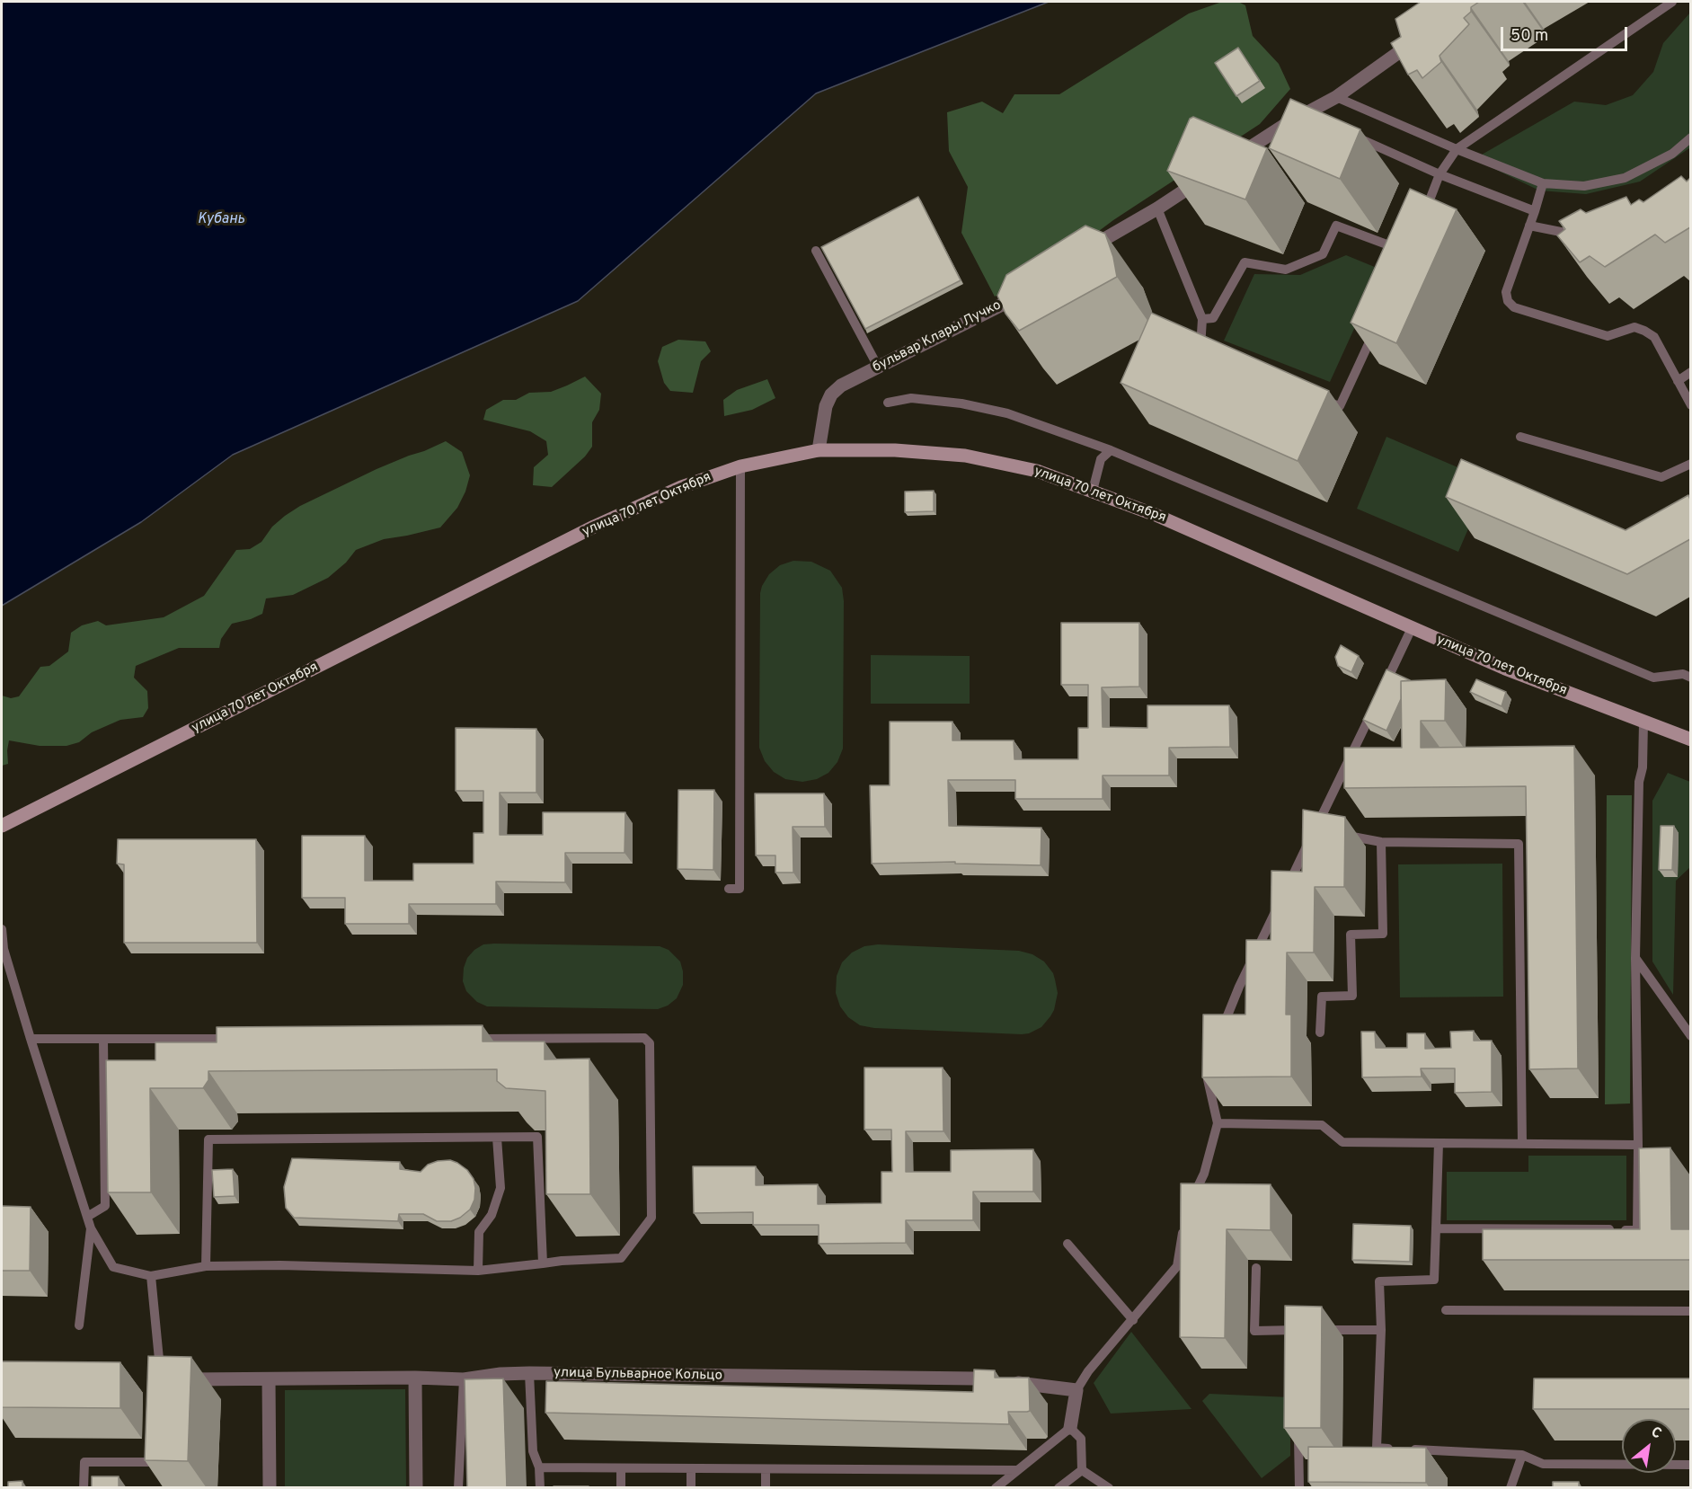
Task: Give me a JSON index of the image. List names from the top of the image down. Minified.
{"streets":{"main road":["улица 70 лет Октября"],"street":["бульвар Клары Лучко","улица Бульварное Кольцо"]},"crossings":[["бульвар Клары Лучко","улица 70 лет Октября"]],"water":["Кубань"],"scale_bar":"50 m","north":"top right"}
